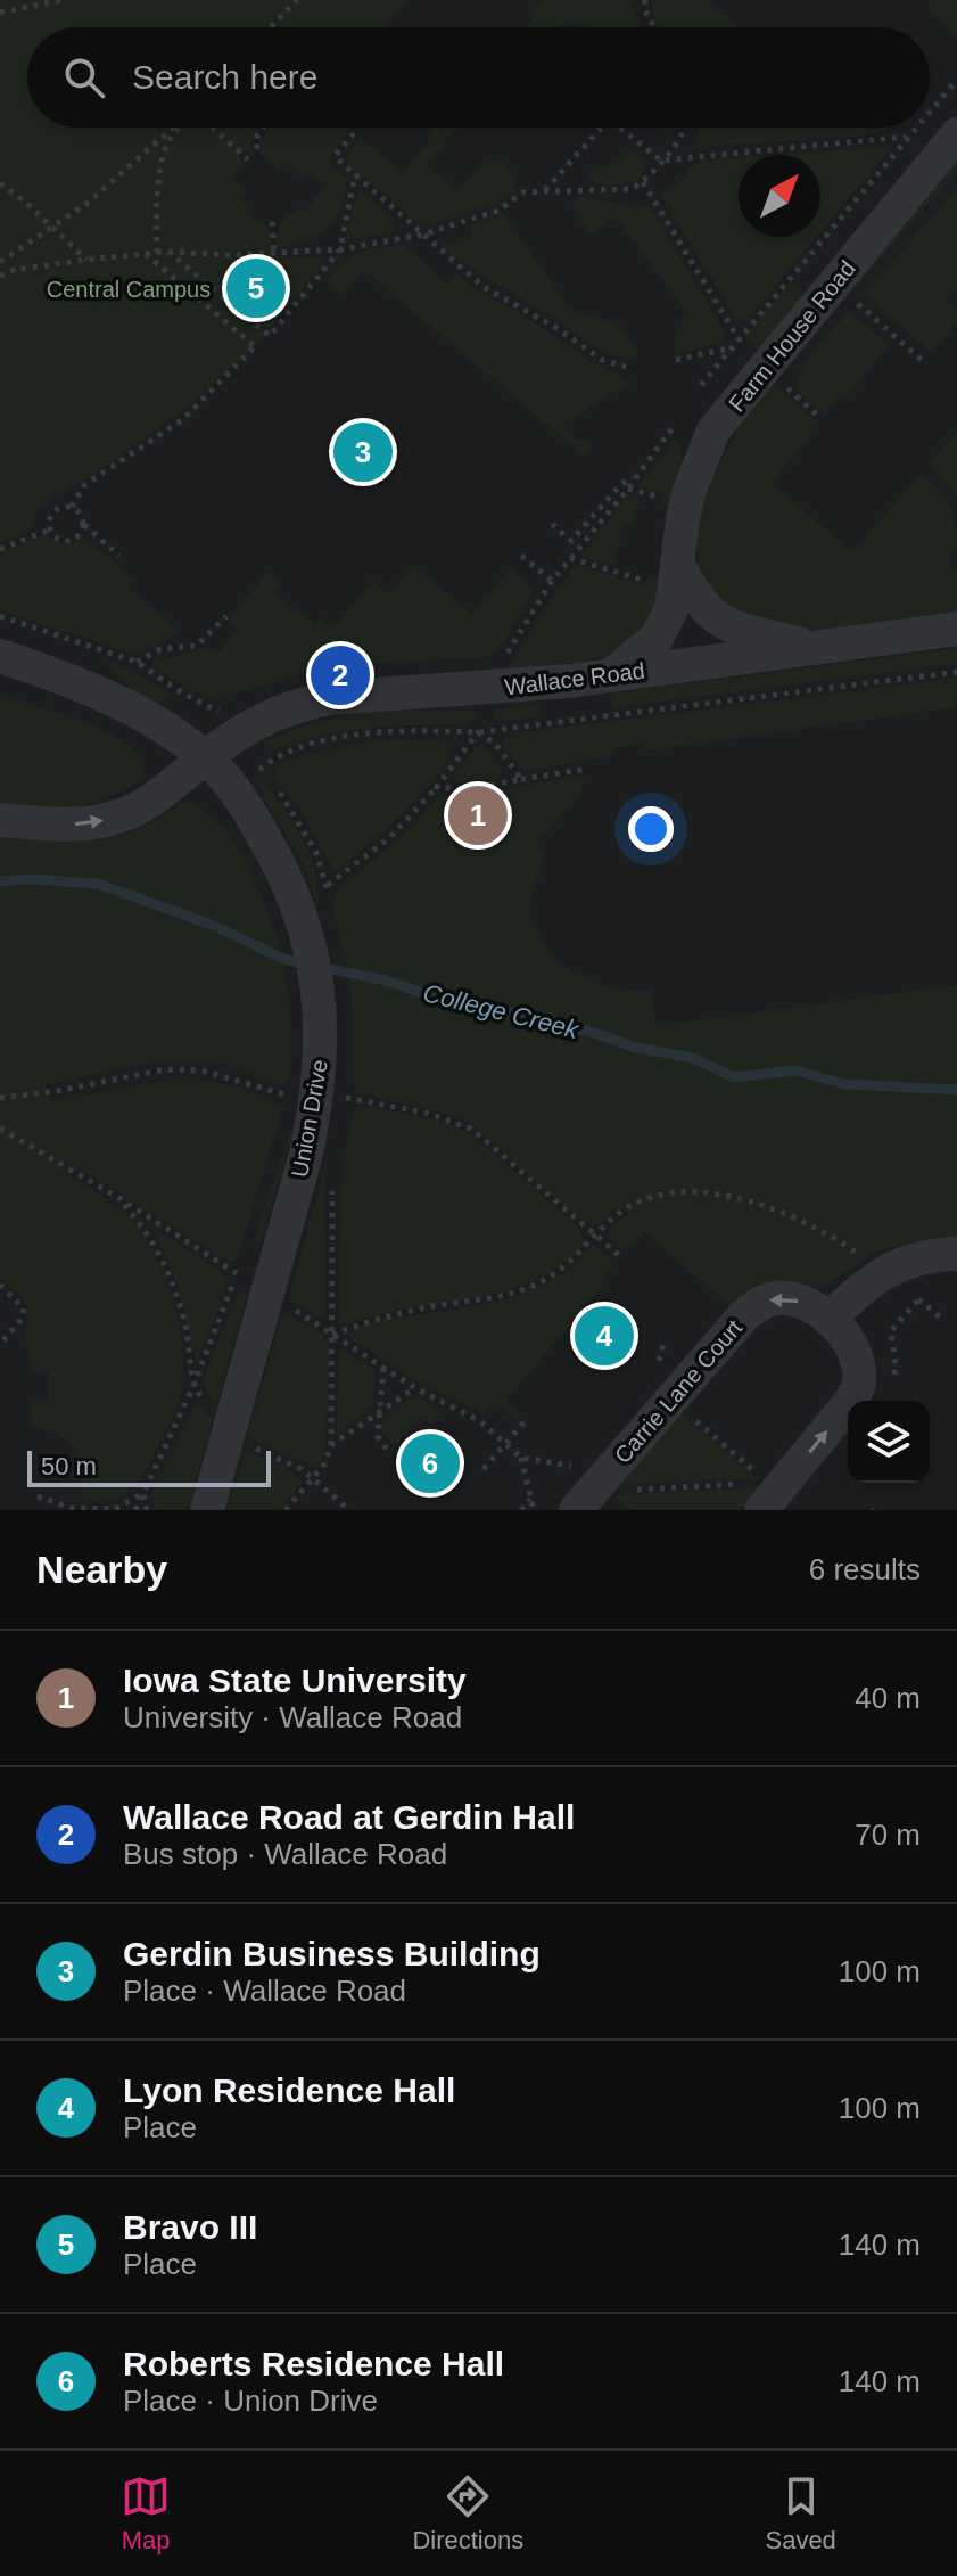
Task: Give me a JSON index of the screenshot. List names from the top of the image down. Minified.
{"streets":{"street":["Farm House Road","Wallace Road","Union Drive","Carrie Lane Court"]},"crossings":[["Farm House Road","Wallace Road"],["Wallace Road","Union Drive"]],"water":["College Creek"],"parks":["Central Campus"],"scale_bar":"50 m","north":"top right","page":{"search":"Search here","pins":["5","3","2","1","4","6"],"scale":"50 m","heading":["Nearby","6 results"],"list":[{"mark":"1","name":"Iowa State University","note":"University · Wallace Road","value":"40 m"},{"mark":"2","name":"Wallace Road at Gerdin Hall","note":"Bus stop · Wallace Road","value":"70 m"},{"mark":"3","name":"Gerdin Business Building","note":"Place · Wallace Road","value":"100 m"},{"mark":"4","name":"Lyon Residence Hall","note":"Place","value":"100 m"},{"mark":"5","name":"Bravo III","note":"Place","value":"140 m"},{"mark":"6","name":"Roberts Residence Hall","note":"Place · Union Drive","value":"140 m"}],"nav":["Map","Directions","Saved"]}}
